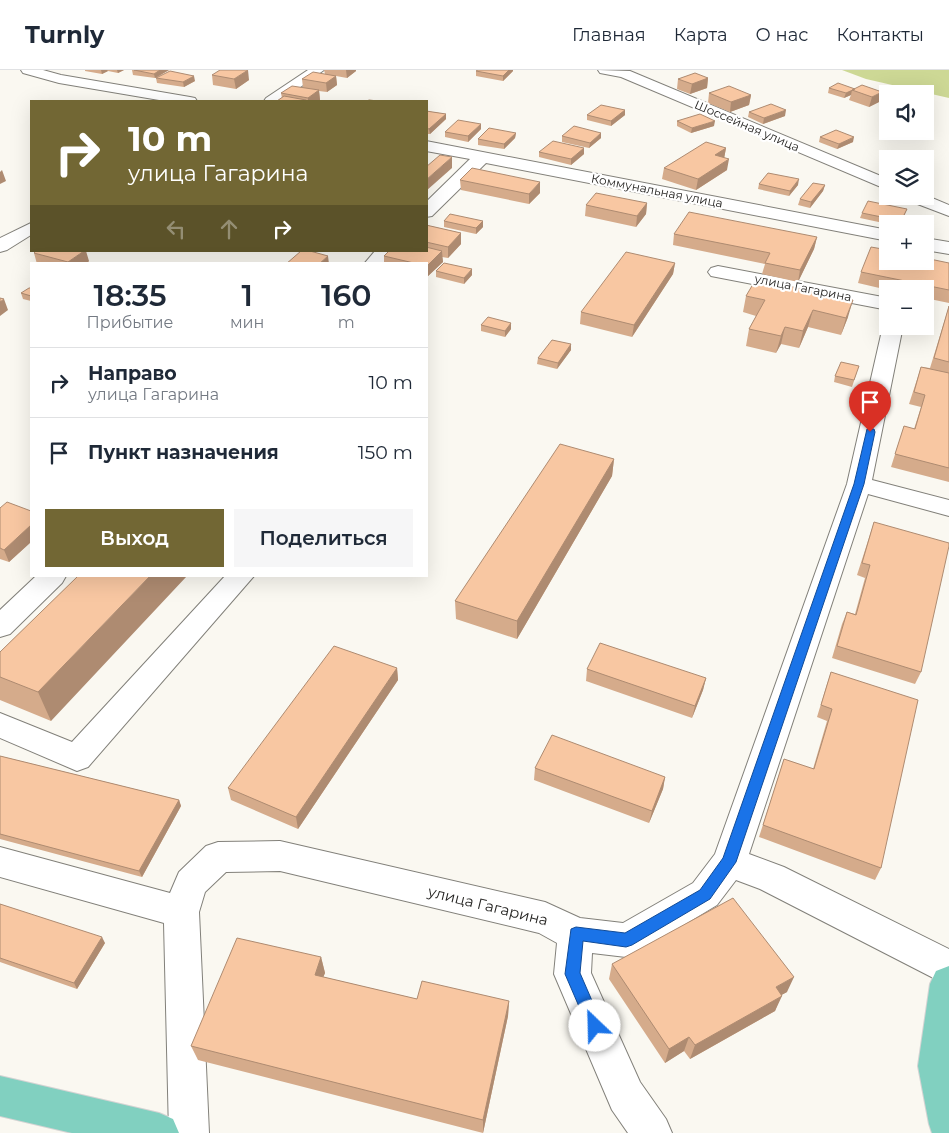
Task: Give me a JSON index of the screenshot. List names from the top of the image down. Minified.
{"streets":{"street":["Шоссейная улица","Коммунальная улица","улица Гагарина"]},"page":{"header":"Turnly","nav":["Главная","Карта","О нас","Контакты"],"map_buttons":["+","−"],"turn":["10 m","улица Гагарина"],"eta":["18:35","Прибытие","1","мин","160","m"],"list":[{"name":"Направо","note":"улица Гагарина","value":"10 m"},{"name":"Пункт назначения","value":"150 m"}],"buttons":["Выход","Поделиться"]}}
